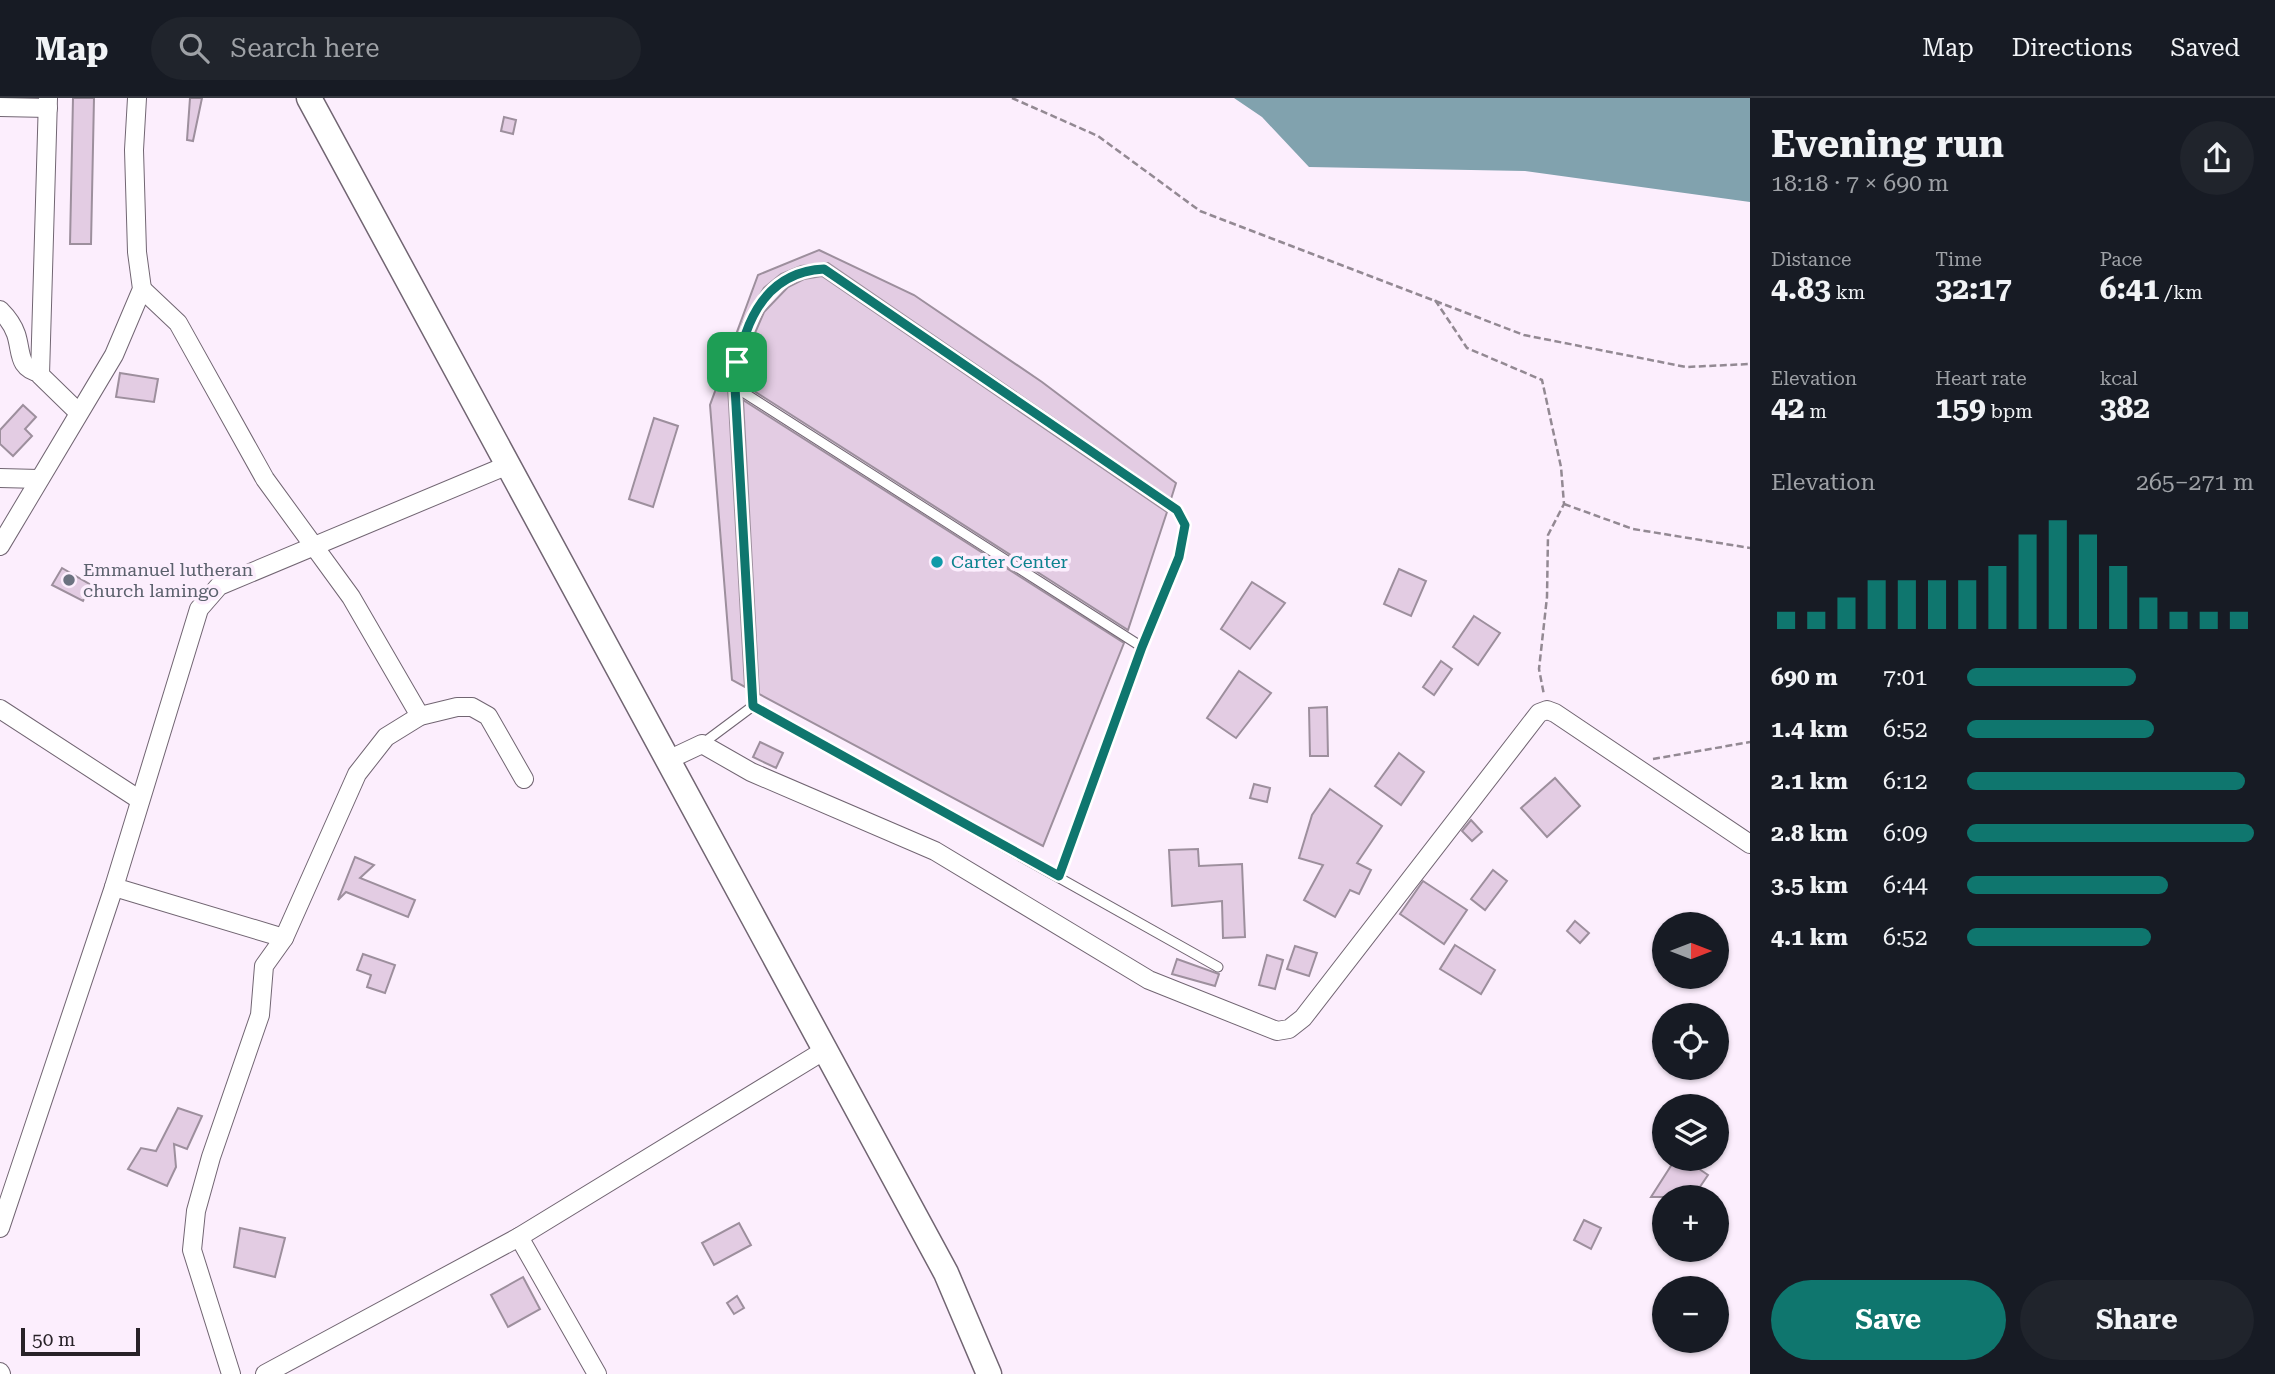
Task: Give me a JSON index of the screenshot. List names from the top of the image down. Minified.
{"places":["Carter Center","Emmanuel lutheran church lamingo"],"scale_bar":"50 m","north":"right","page":{"header":"Map","search":"Search here","nav":["Map","Directions","Saved"],"heading":["Evening run","18:18 · 7 × 690 m"],"stats":[["Distance","4.83 km"],["Time","32:17"],["Pace","6:41 /km"],["Elevation","42 m"],["Heart rate","159 bpm"],["kcal","382"]],"chart":["Elevation","265–271 m"],"list":[{"name":"690 m","note":"7:01"},{"name":"1.4 km","note":"6:52"},{"name":"2.1 km","note":"6:12"},{"name":"2.8 km","note":"6:09"},{"name":"3.5 km","note":"6:44"},{"name":"4.1 km","note":"6:52"}],"map_buttons":["+","−"],"buttons":["Save","Share"],"scale":"50 m"}}
